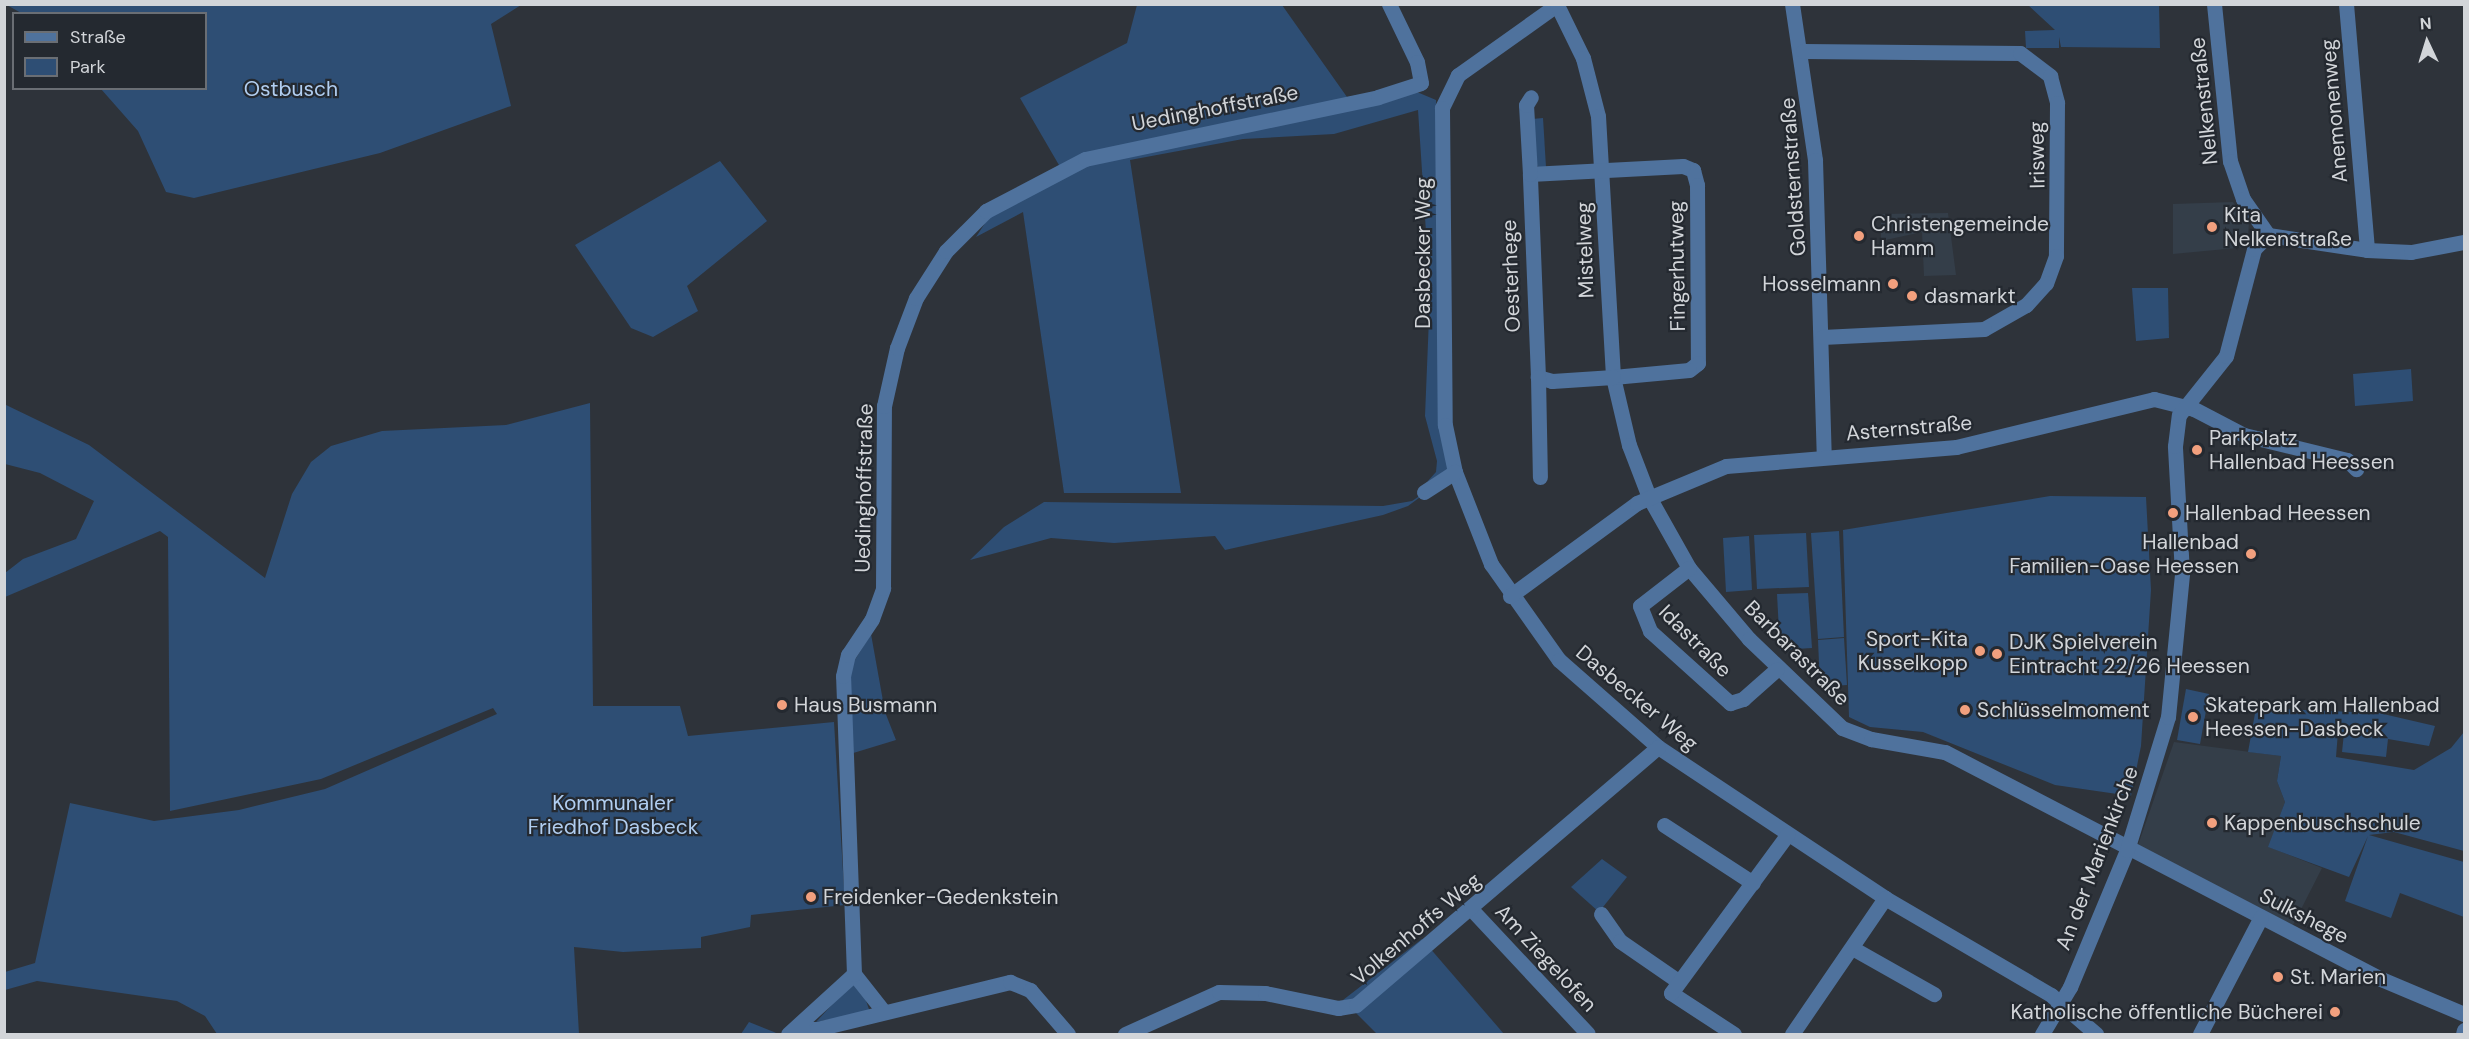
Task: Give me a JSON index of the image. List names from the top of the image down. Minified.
{"streets":{"street":["Nelkenstraße","Uedinghoffstraße","Anemonenweg","Irisweg","Goldsternstraße","Mistelweg","Dasbecker Weg","Fingerhutweg","Oesterhege","Asternstraße","Idastraße","Barbarastraße","An der Marienkirche","Sulkshege","Volkenhoffs Weg","Am Ziegelofen"]},"crossings":[["Irisweg","Goldsternstraße"],["Goldsternstraße","Asternstraße"],["Mistelweg","Fingerhutweg"],["Mistelweg","Asternstraße"],["Mistelweg","Barbarastraße"],["Dasbecker Weg","Asternstraße"],["Dasbecker Weg","An der Marienkirche"],["Dasbecker Weg","Volkenhoffs Weg"],["Asternstraße","Barbarastraße"],["Asternstraße","An der Marienkirche"],["Idastraße","Barbarastraße"],["Barbarastraße","An der Marienkirche"],["Barbarastraße","Sulkshege"],["An der Marienkirche","Sulkshege"],["Volkenhoffs Weg","Am Ziegelofen"]],"parks":["Ostbusch","Kommunaler Friedhof Dasbeck"],"places":["Kita Nelkenstraße","Christengemeinde Hamm","Hosselmann","dasmarkt","Parkplatz Hallenbad Heessen","Hallenbad Heessen","Hallenbad Familien-Oase Heessen","Sport-Kita Kusselkopp","DJK Spielverein Eintracht 22/26 Heessen","Haus Busmann","Schlüsselmoment","Skatepark am Hallenbad Heessen-Dasbeck","Kappenbuschschule","Freidenker-Gedenkstein","St. Marien","Katholische öffentliche Bücherei"],"legend":["Straße","Park"],"north":"top"}
